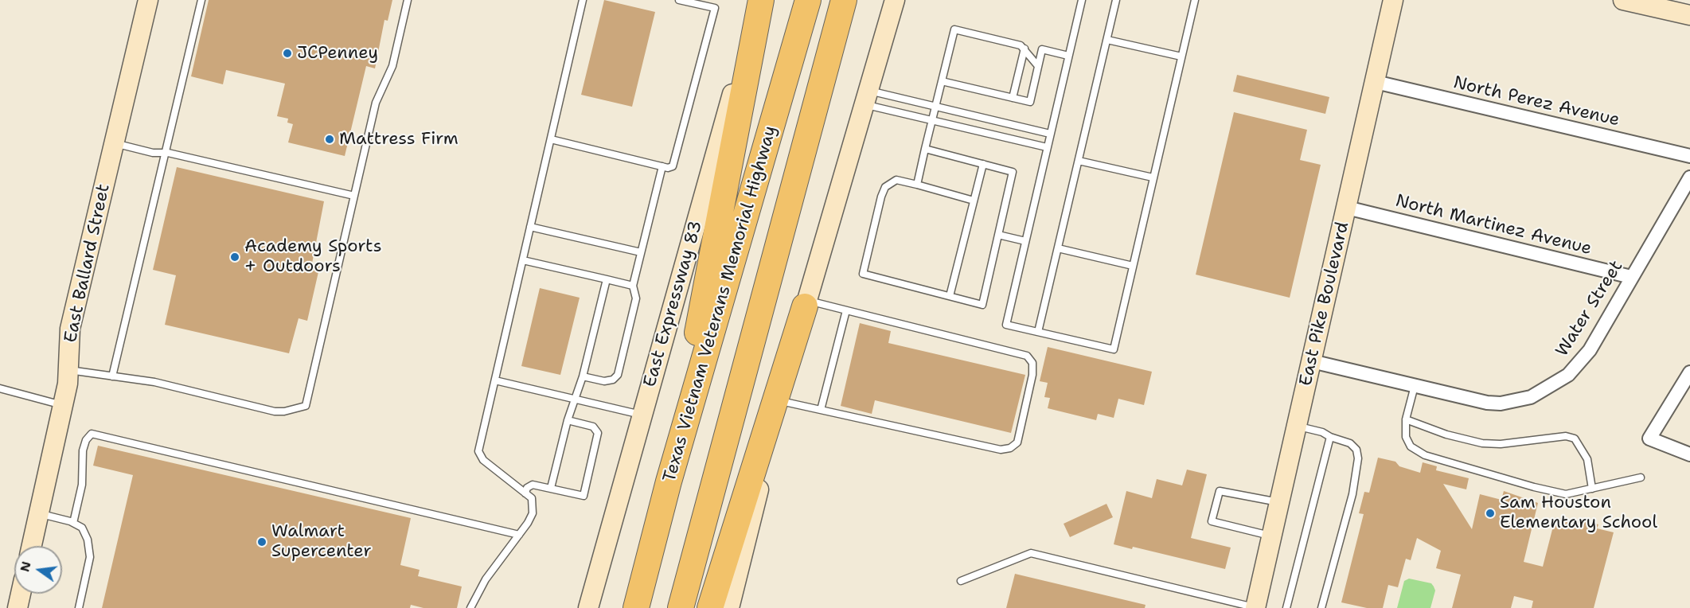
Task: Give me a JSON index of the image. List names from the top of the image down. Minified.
{"streets":{"highway":["Texas Vietnam Veterans Memorial Highway"],"street":["North Perez Avenue","North Martinez Avenue","East Ballard Street","East Expressway 83","East Pike Boulevard","Water Street"]},"crossings":[["North Perez Avenue","East Pike Boulevard"],["North Martinez Avenue","East Pike Boulevard"],["North Martinez Avenue","Water Street"],["East Pike Boulevard","Water Street"]],"places":["JCPenney","Mattress Firm","Academy Sports + Outdoors","Sam Houston Elementary School","Walmart Supercenter"],"north":"left"}
